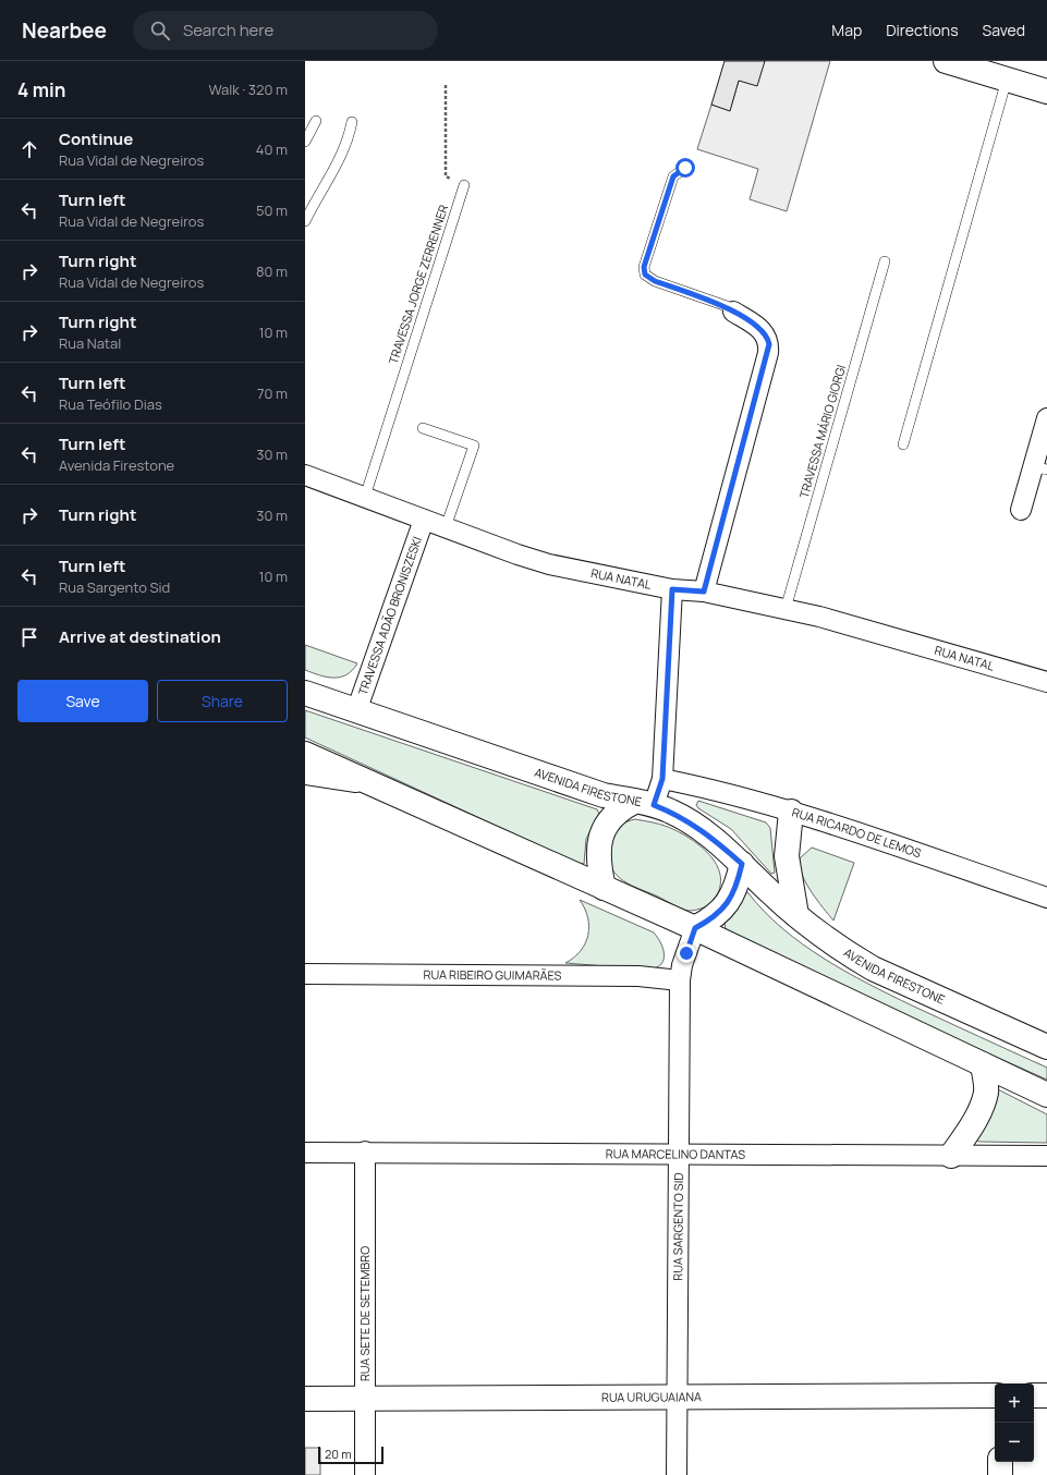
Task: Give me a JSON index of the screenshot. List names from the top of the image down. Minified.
{"streets":{"main road":["AVENIDA FIRESTONE","RUA URUGUAIANA"],"street":["RUA NATAL","TRAVESSA ADÃO BRONISZESKI","RUA RICARDO DE LEMOS","RUA RIBEIRO GUIMARÃES","RUA MARCELINO DANTAS","RUA SARGENTO SID","RUA SETE DE SETEMBRO"],"lane":["TRAVESSA JORGE ZERRENNER","TRAVESSA MÁRIO GIORGI"]},"crossings":[["TRAVESSA JORGE ZERRENNER","RUA NATAL"],["TRAVESSA MÁRIO GIORGI","RUA NATAL"],["RUA NATAL","TRAVESSA ADÃO BRONISZESKI"],["TRAVESSA ADÃO BRONISZESKI","AVENIDA FIRESTONE"],["AVENIDA FIRESTONE","RUA SARGENTO SID"],["RUA RIBEIRO GUIMARÃES","RUA SARGENTO SID"],["RUA MARCELINO DANTAS","RUA SARGENTO SID"],["RUA MARCELINO DANTAS","RUA SETE DE SETEMBRO"],["RUA SARGENTO SID","RUA URUGUAIANA"],["RUA SETE DE SETEMBRO","RUA URUGUAIANA"]],"scale_bar":"20 m","page":{"header":"Nearbee","search":"Search here","nav":["Map","Directions","Saved"],"heading":["4 min","Walk · 320 m"],"list":[["Continue","Rua Vidal de Negreiros","40 m"],["Turn left","Rua Vidal de Negreiros","50 m"],["Turn right","Rua Vidal de Negreiros","80 m"],["Turn right","Rua Natal","10 m"],["Turn left","Rua Teófilo Dias","70 m"],["Turn left","Avenida Firestone","30 m"],["Turn right","30 m"],["Turn left","Rua Sargento Sid","10 m"],"Arrive at destination"],"buttons":["Save","Share"],"map_buttons":["+","−"],"scale":"20 m"}}
